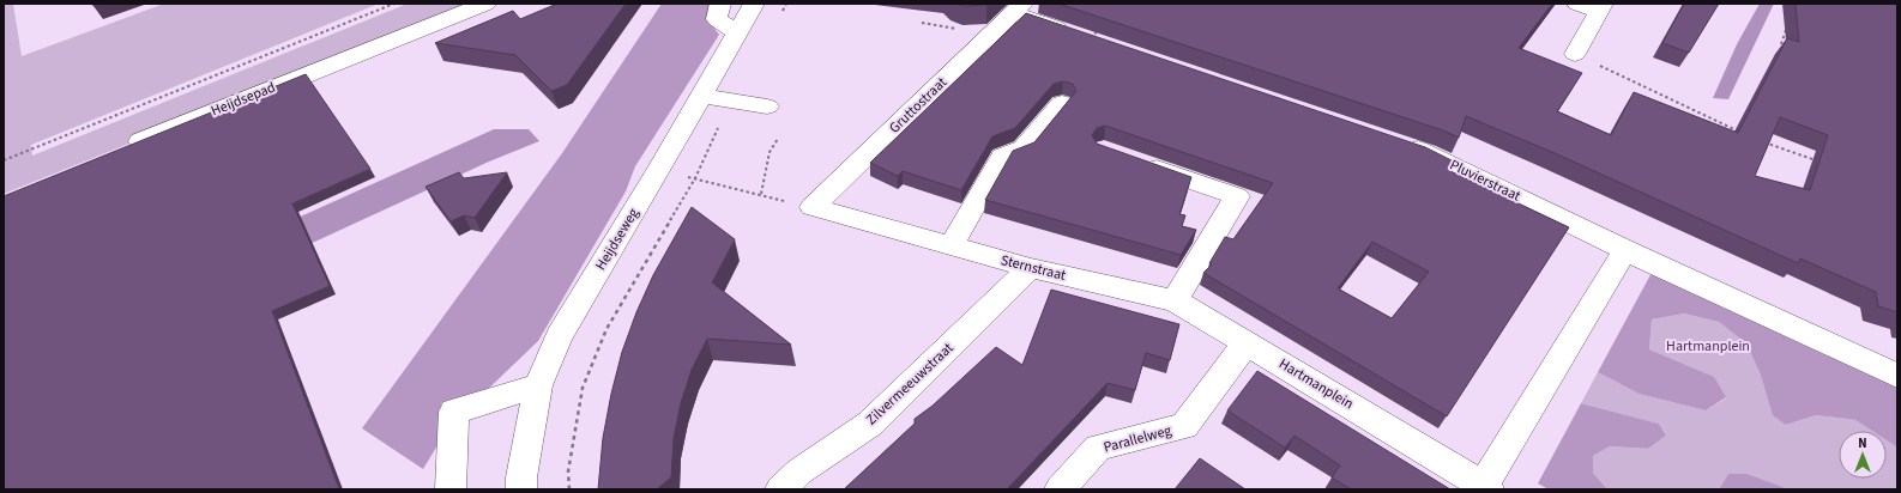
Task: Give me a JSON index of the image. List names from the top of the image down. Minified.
{"streets":{"street":["Heijdsepad","Gruttostraat","Pluvierstraat","Heijdseweg","Sternstraat","Zilvermeeuwstraat","Hartmanplein","Parallelweg"]},"crossings":[["Gruttostraat","Sternstraat"],["Pluvierstraat","Hartmanplein"],["Sternstraat","Zilvermeeuwstraat"],["Sternstraat","Hartmanplein"],["Sternstraat","Parallelweg"],["Hartmanplein","Parallelweg"]],"parks":["Hartmanplein"],"north":"top"}
